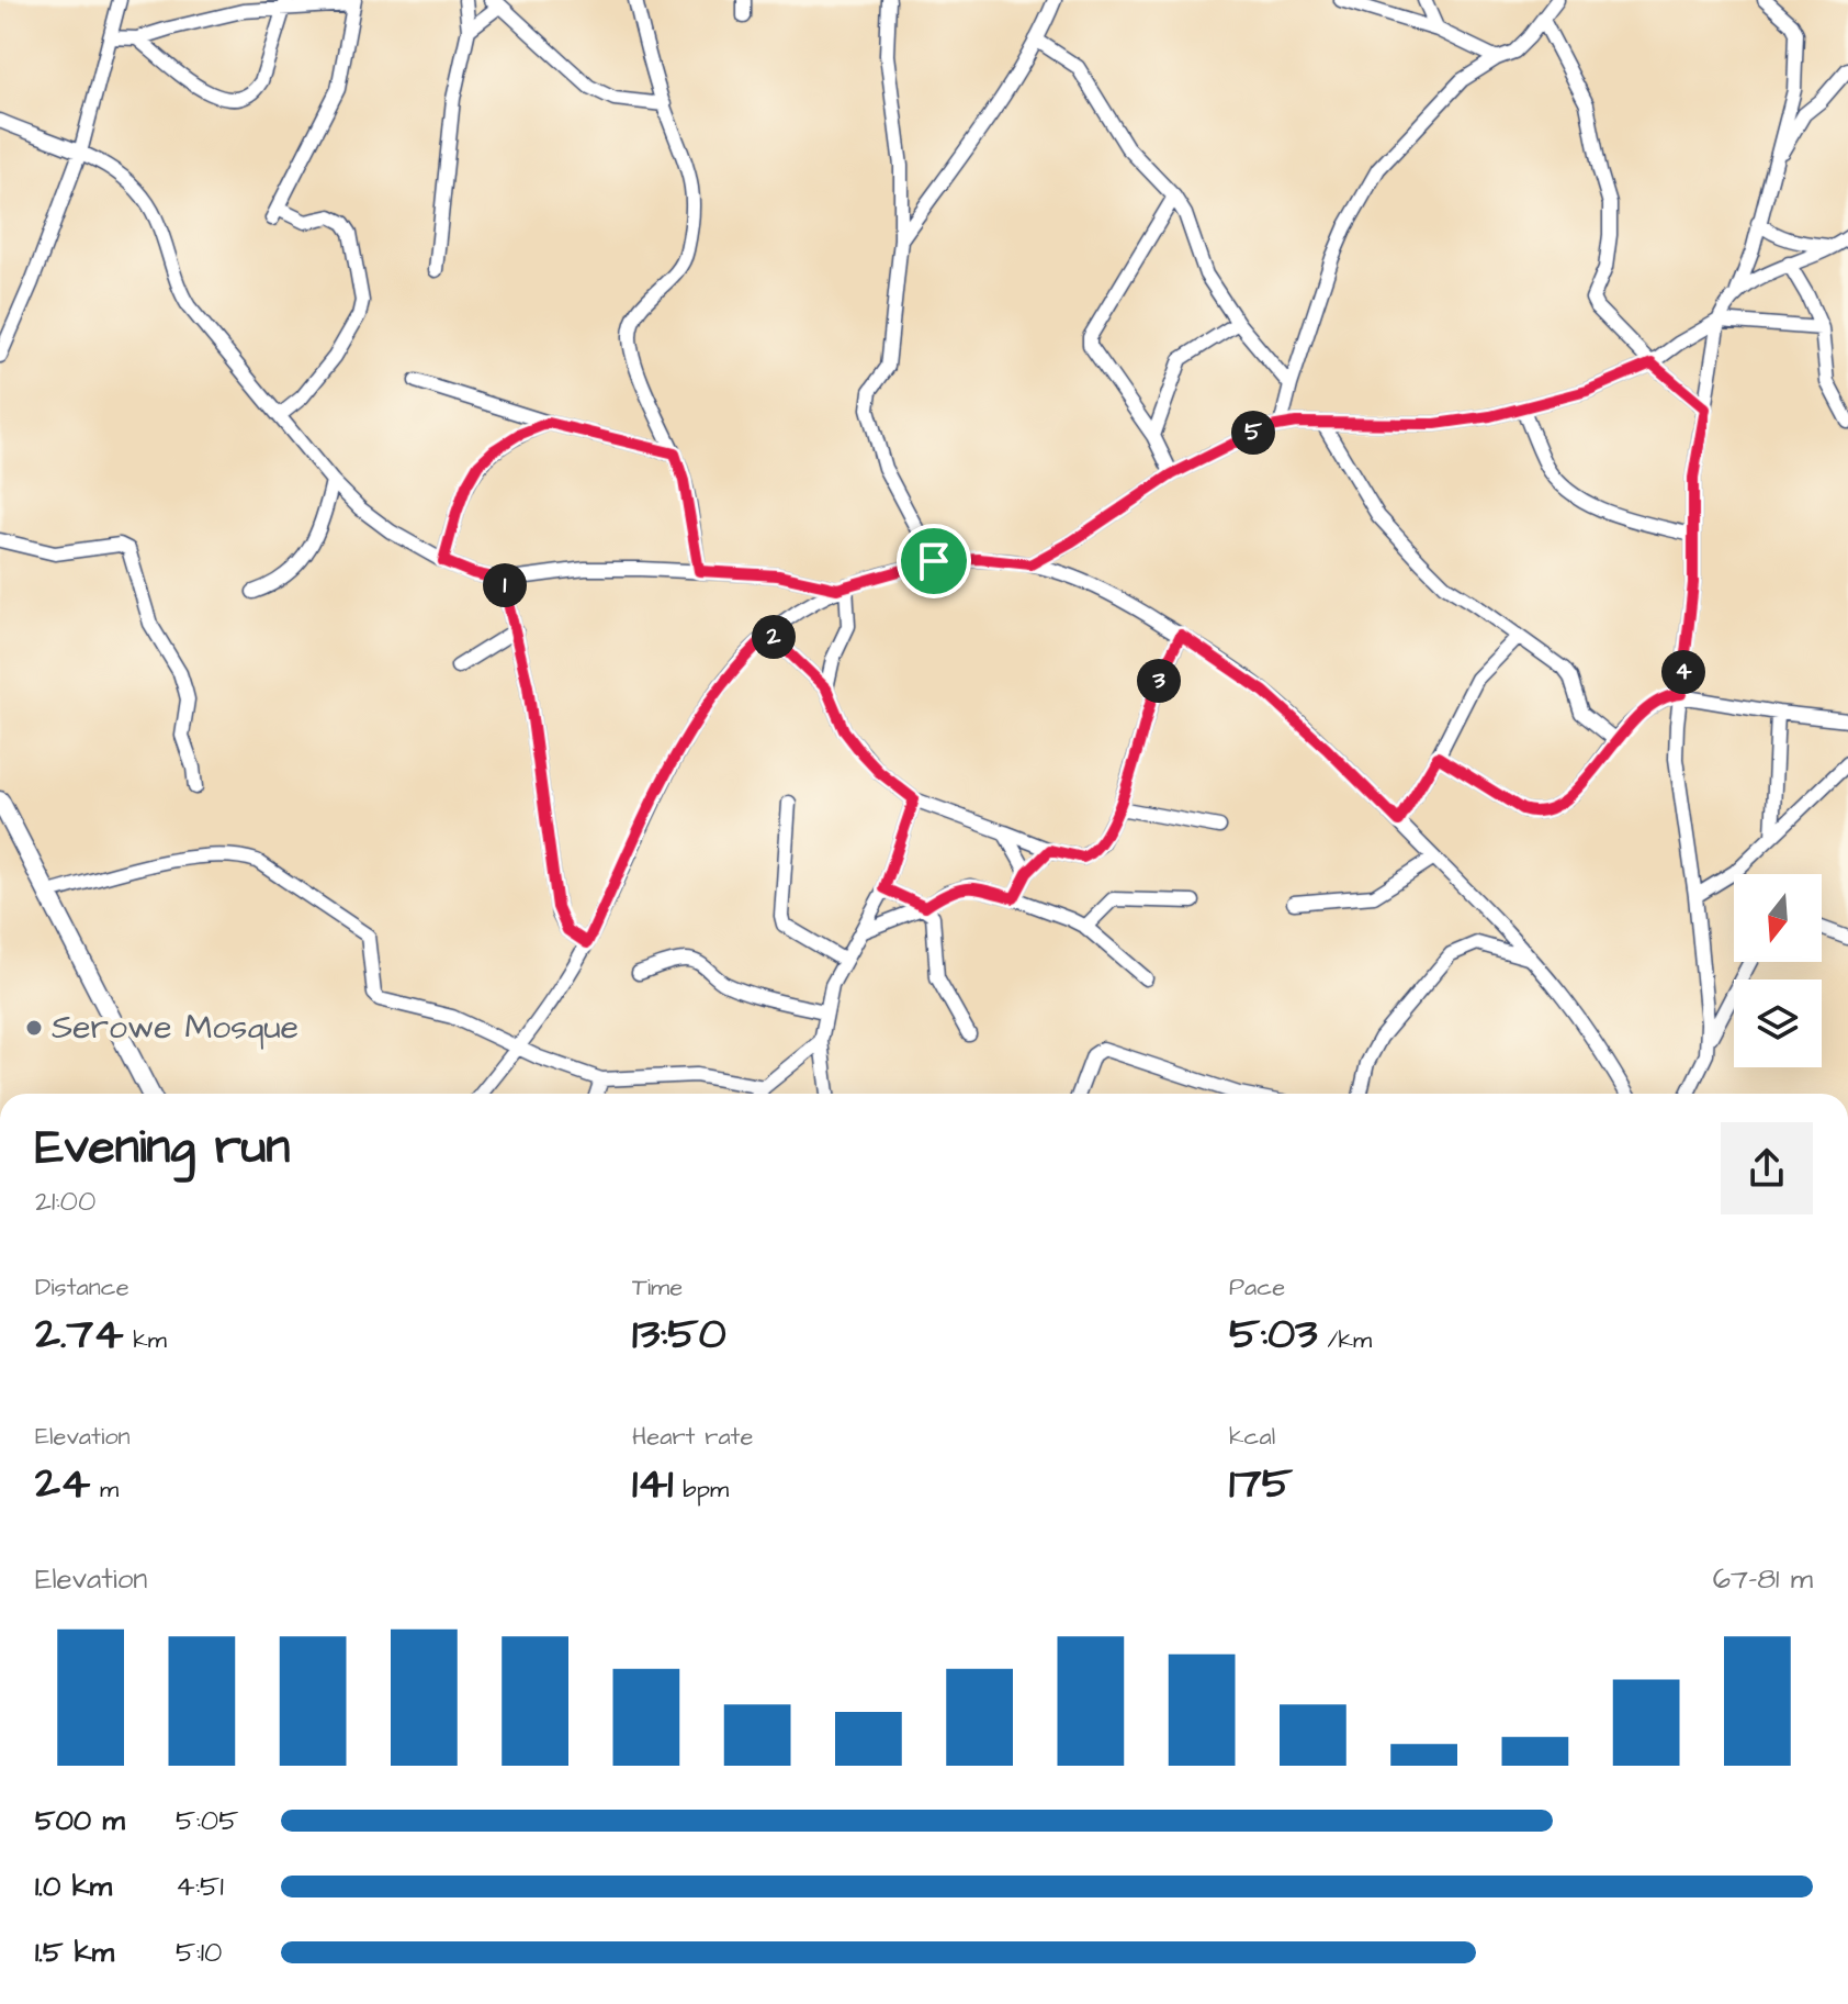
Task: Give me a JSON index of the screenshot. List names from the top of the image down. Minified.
{"places":["Serowe Mosque"],"north":"bottom","page":{"pins":["5","1","2","4","3"],"heading":["Evening run","21:00"],"stats":[["Distance","2.74 km"],["Time","13:50"],["Pace","5:03 /km"],["Elevation","24 m"],["Heart rate","141 bpm"],["kcal","175"]],"chart":["Elevation","67–81 m"],"list":[{"name":"500 m","note":"5:05"},{"name":"1.0 km","note":"4:51"},{"name":"1.5 km","note":"5:10"}]}}
